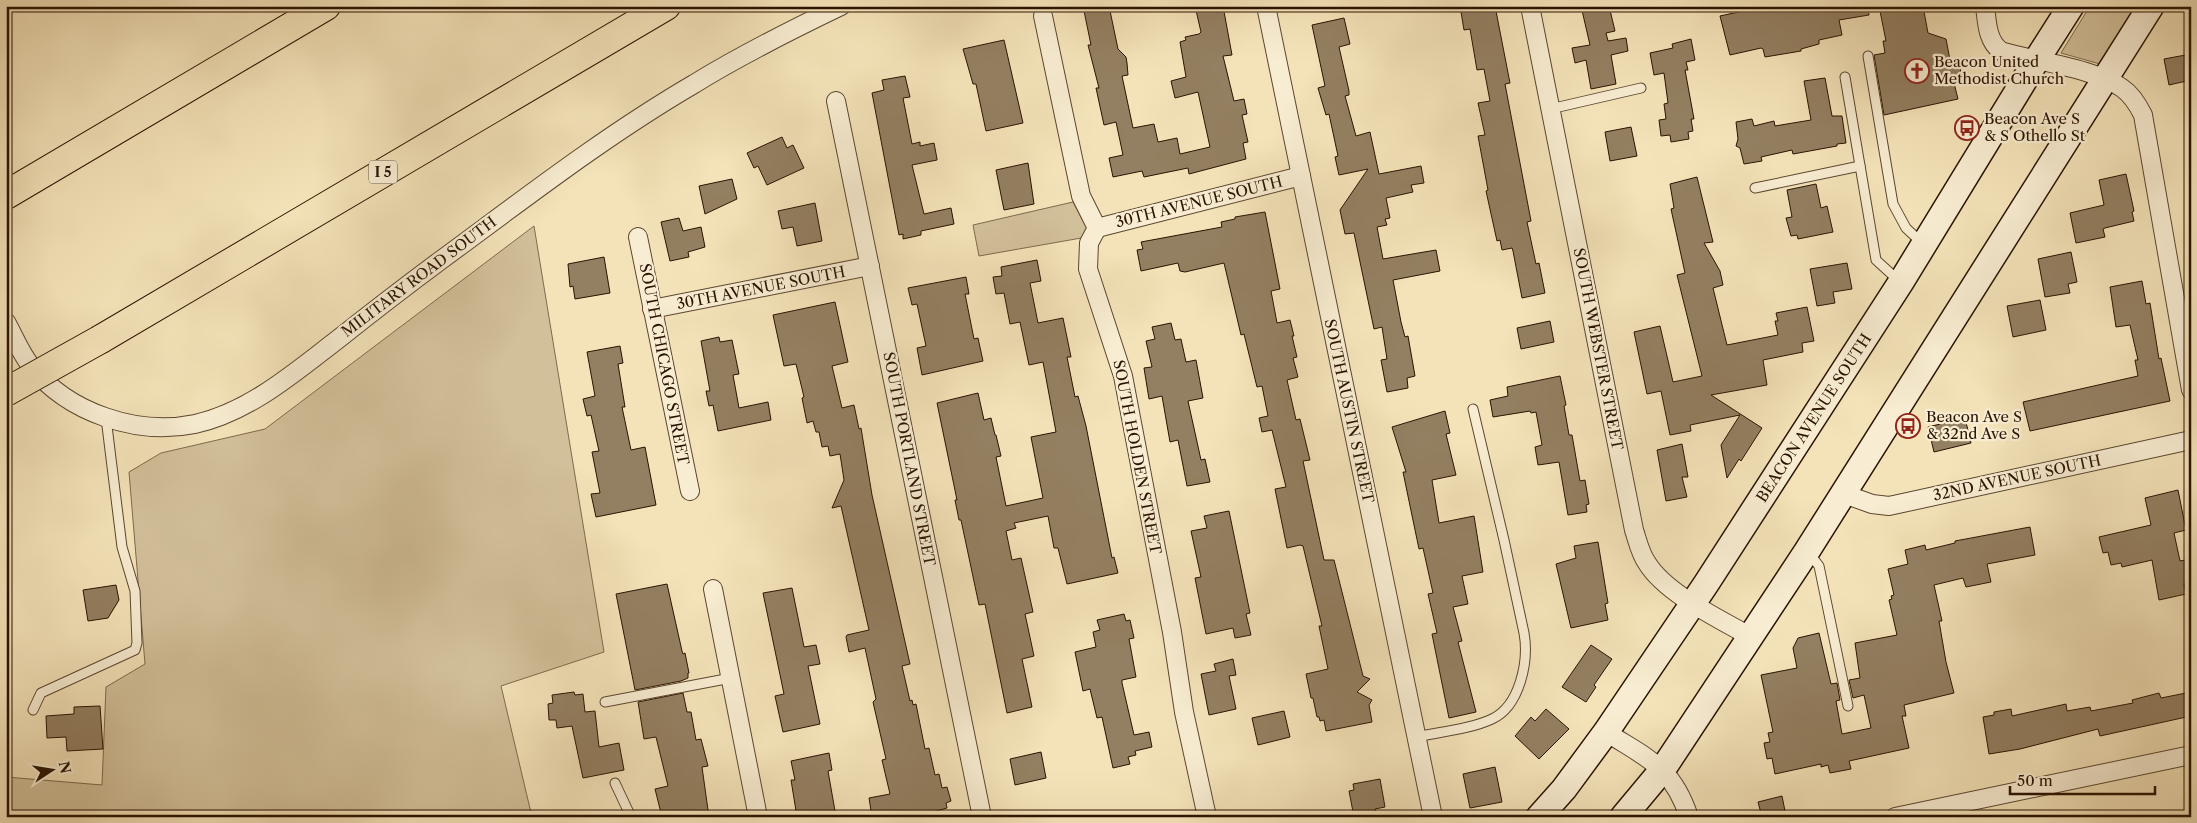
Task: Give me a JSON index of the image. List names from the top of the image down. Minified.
{"streets":{"highway":["I 5"],"main road":["BEACON AVENUE SOUTH"],"street":["30TH AVENUE SOUTH","MILITARY ROAD SOUTH","SOUTH WEBSTER STREET","SOUTH CHICAGO STREET","SOUTH AUSTIN STREET","SOUTH HOLDEN STREET","SOUTH PORTLAND STREET","32ND AVENUE SOUTH"]},"crossings":[["30TH AVENUE SOUTH","SOUTH CHICAGO STREET"],["30TH AVENUE SOUTH","SOUTH AUSTIN STREET"],["30TH AVENUE SOUTH","SOUTH HOLDEN STREET"],["30TH AVENUE SOUTH","SOUTH PORTLAND STREET"],["SOUTH WEBSTER STREET","BEACON AVENUE SOUTH"]],"places":{"church":["Beacon United Methodist Church"],"bus stop":["Beacon Ave S & S Othello St","Beacon Ave S & 32nd Ave S"]},"scale_bar":"50 m","north":"right"}
